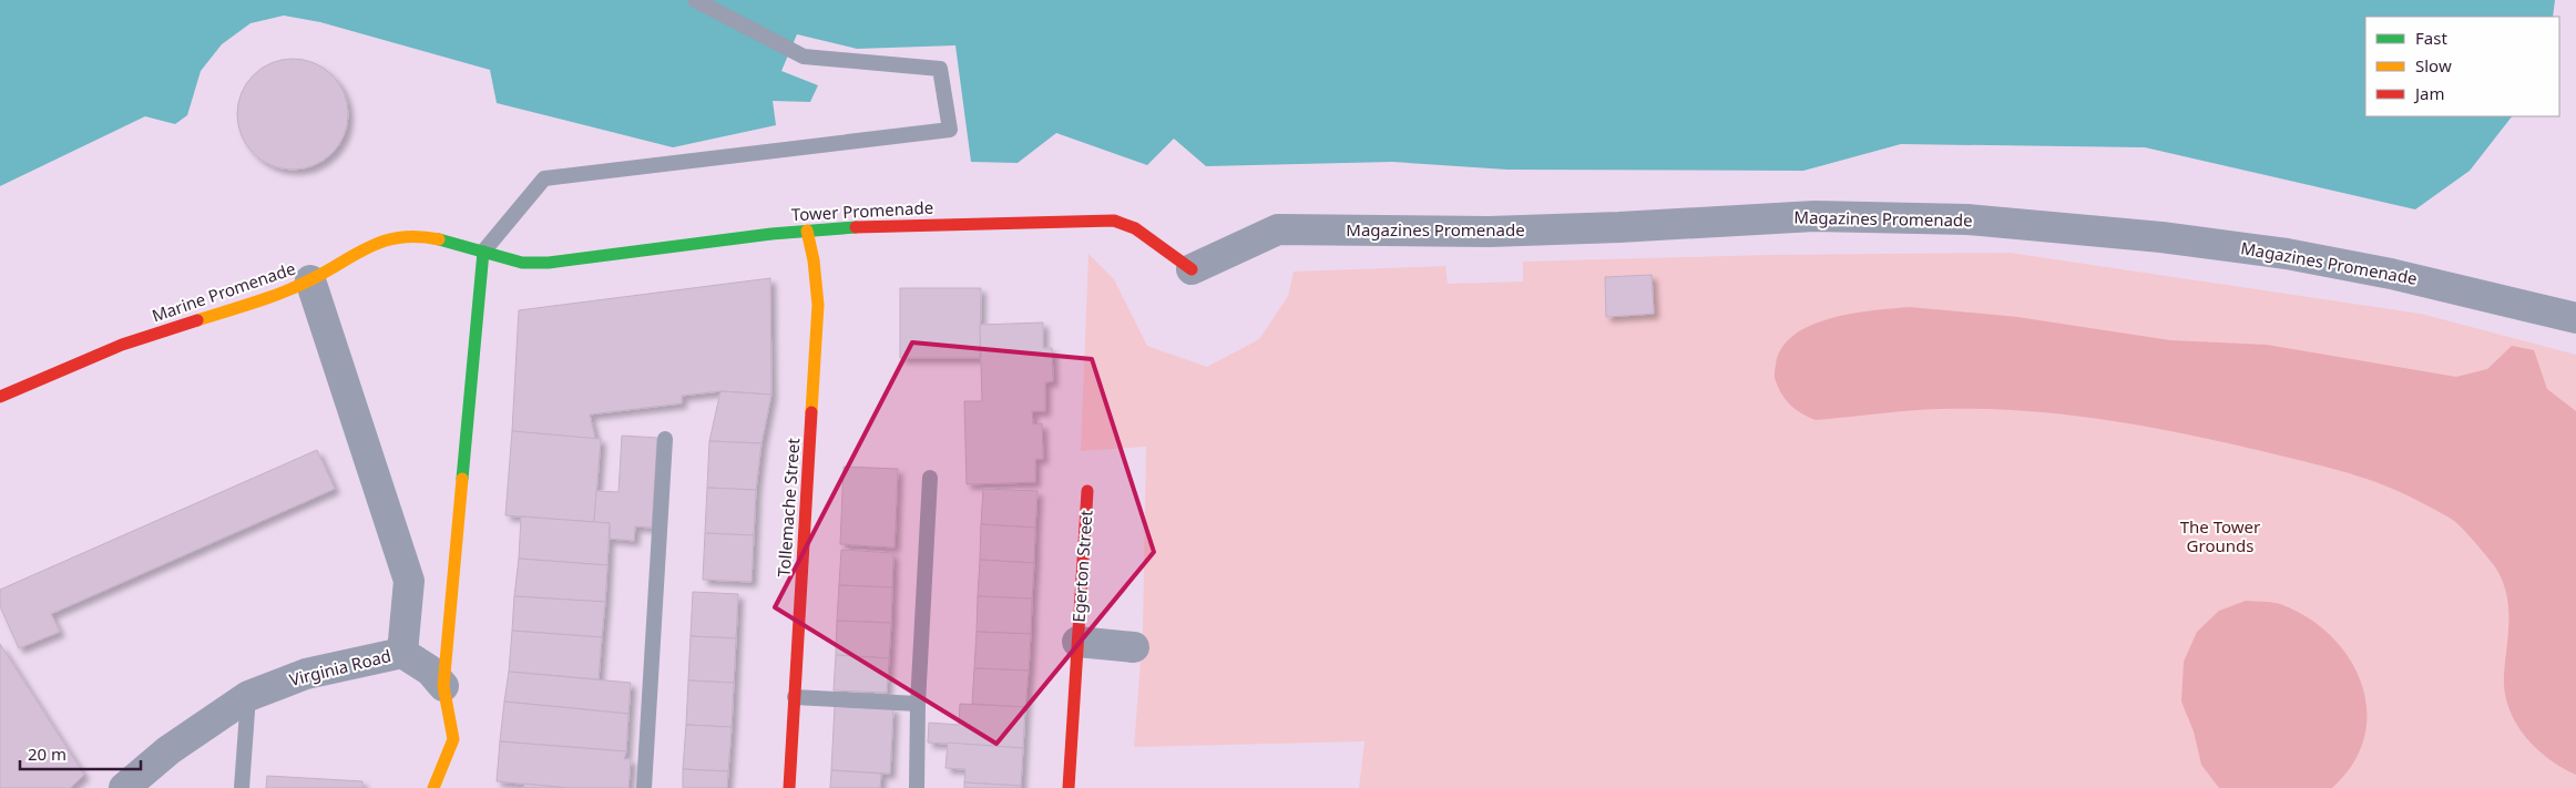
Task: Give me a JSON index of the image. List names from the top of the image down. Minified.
{"streets":{"street":["Tower Promenade","Magazines Promenade","Marine Promenade","Tollemache Street","Egerton Street","Virginia Road"]},"crossings":[["Tower Promenade","Magazines Promenade"],["Tower Promenade","Marine Promenade"],["Tower Promenade","Tollemache Street"]],"parks":["The Tower Grounds"],"legend":["Fast","Slow","Jam"],"scale_bar":"20 m"}
